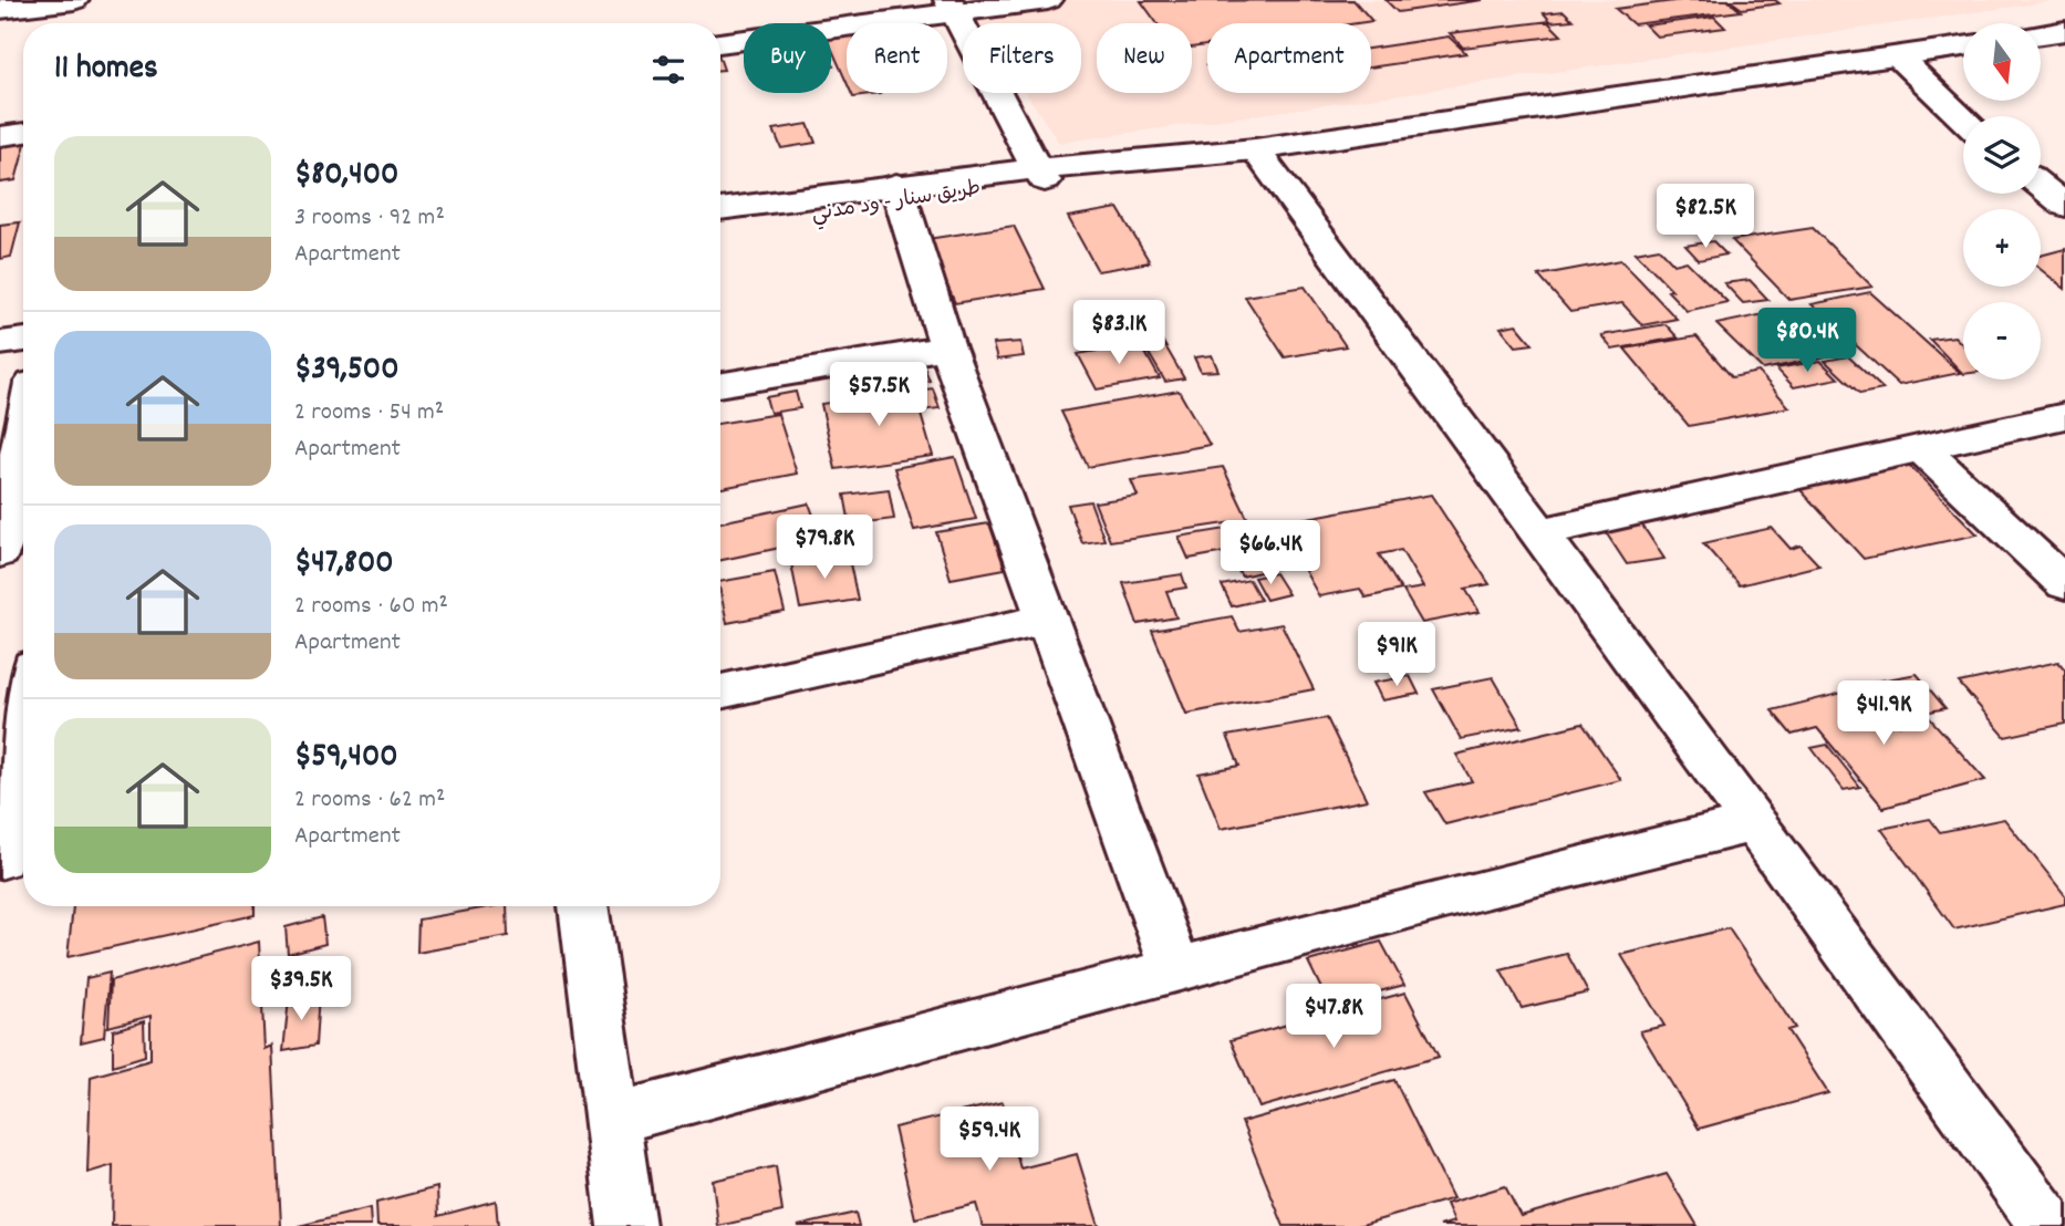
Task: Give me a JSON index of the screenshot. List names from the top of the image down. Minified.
{"streets":{"street":["طريق سنار - ود مدني"]},"north":"bottom","page":{"map_buttons":["+","−"],"chip":["Buy","Rent","Filters","New","Apartment"],"heading":"11 homes","list":[{"name":"$80,400","note":"3 rooms · 92 m² · Apartment"},{"name":"$39,500","note":"2 rooms · 54 m² · Apartment"},{"name":"$47,800","note":"2 rooms · 60 m² · Apartment"},{"name":"$59,400","note":"2 rooms · 62 m² · Apartment"}],"price":["$82.5K","$83.1K","$80.4K","$57.5K","$79.8K","$66.4K","$91K","$41.9K","$39.5K","$47.8K","$59.4K"]}}
